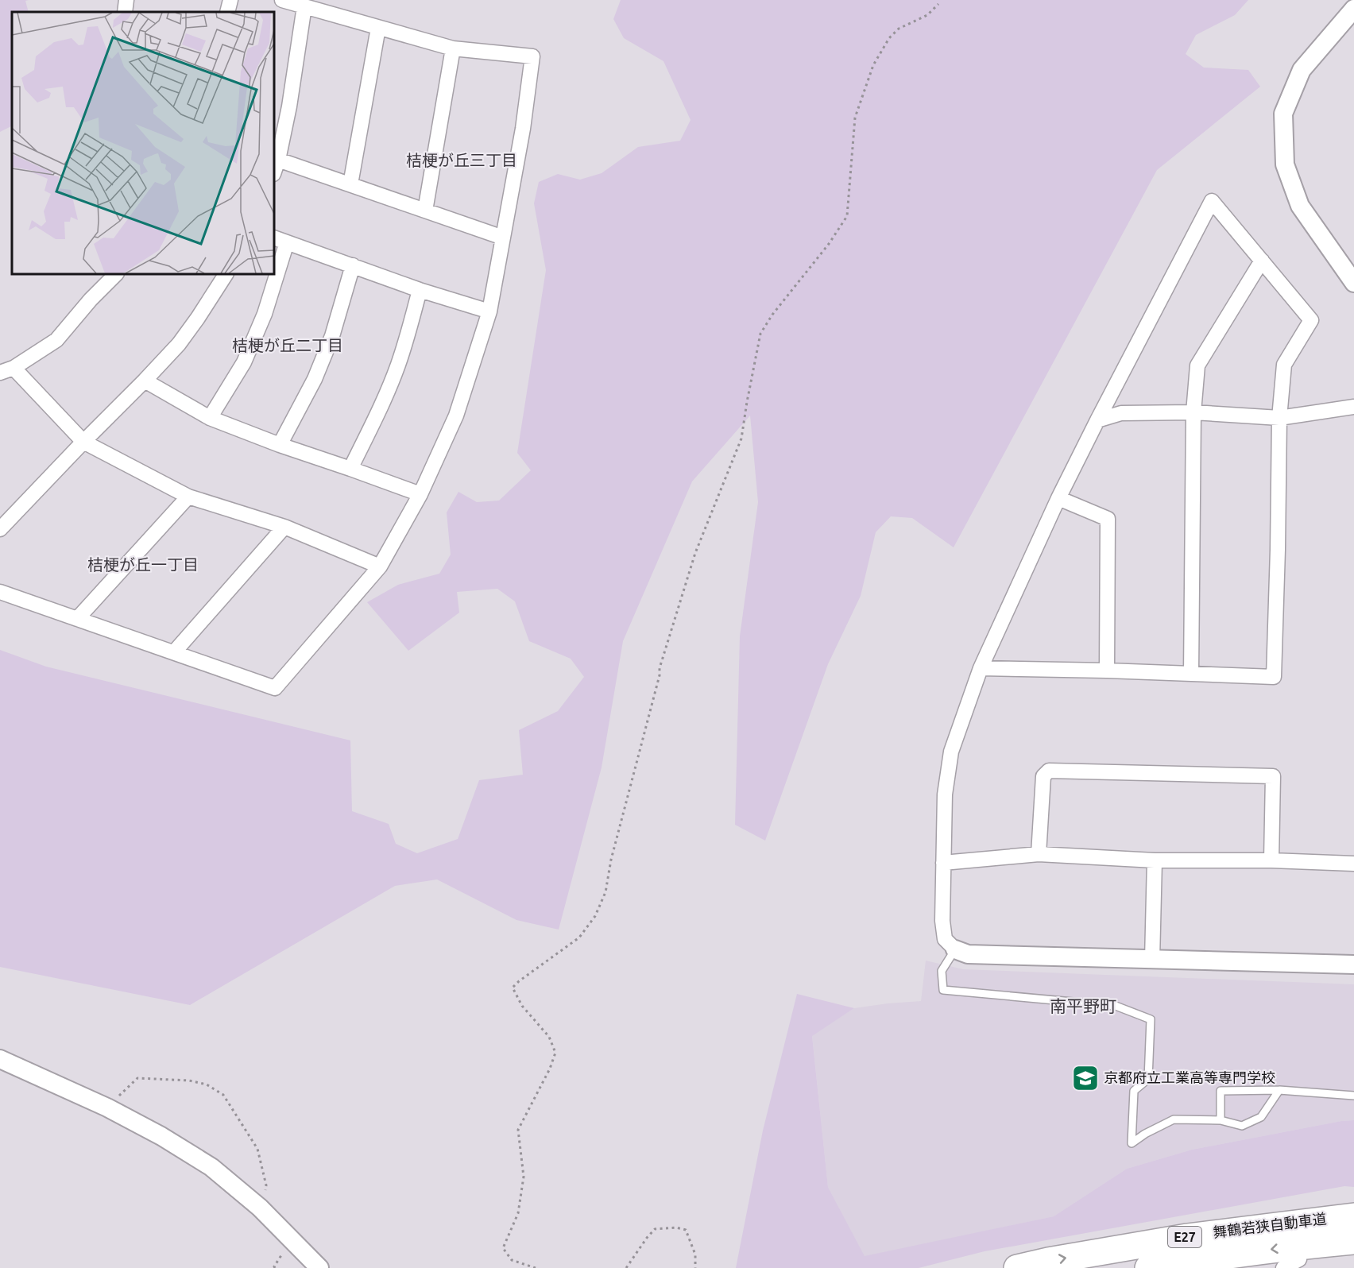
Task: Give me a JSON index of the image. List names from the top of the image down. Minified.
{"streets":{"highway":["舞鶴若狭自動車道","E27"]},"districts":["桔梗が丘三丁目","桔梗が丘二丁目","桔梗が丘一丁目","南平野町"],"places":{"school or university":["京都府立工業高等専門学校"]}}
